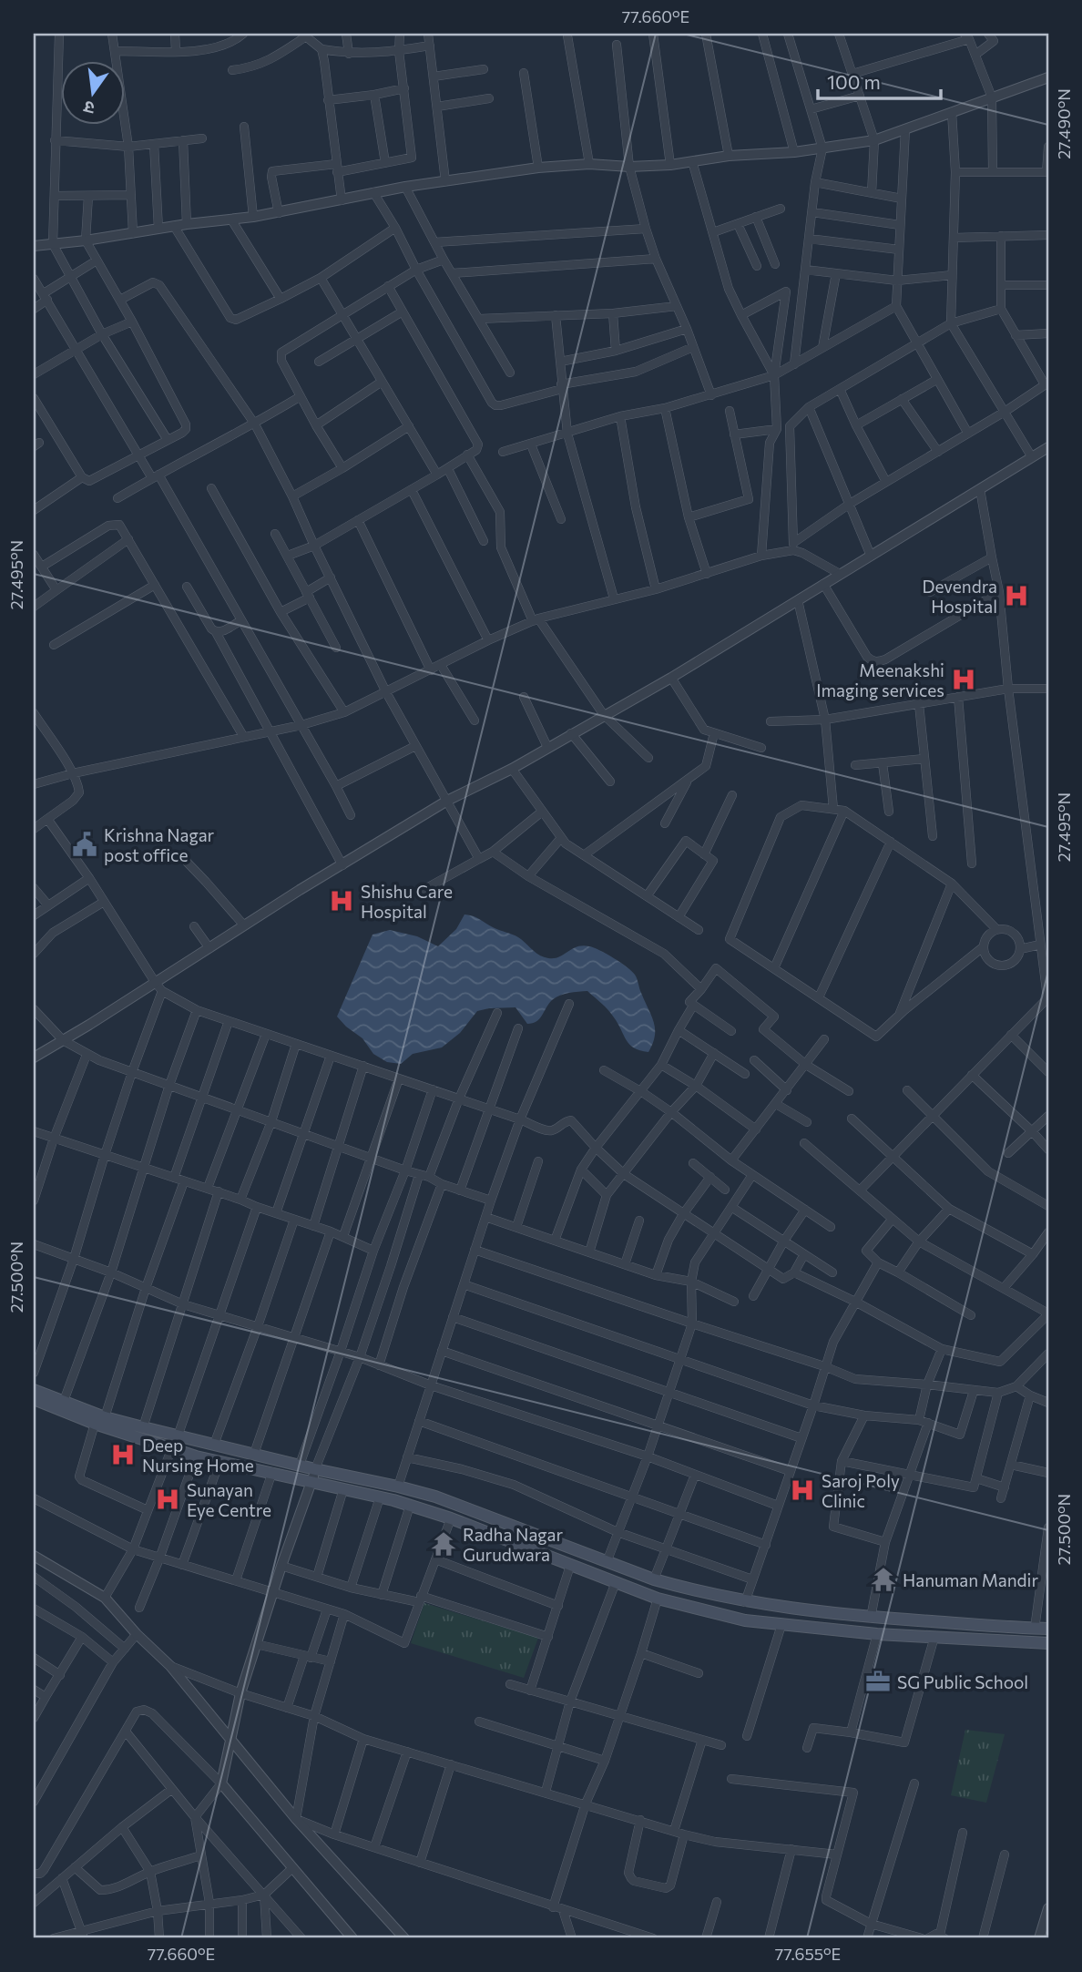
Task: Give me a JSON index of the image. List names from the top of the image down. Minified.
{"places":{"hospital":["Devendra Hospital","Meenakshi Imaging services","Shishu Care Hospital","Deep Nursing Home","Saroj Poly Clinic","Sunayan Eye Centre"],"public building":["Krishna Nagar post office"],"temple":["Radha Nagar Gurudwara","Hanuman Mandir"],"office":["SG Public School"]},"scale_bar":"100 m","north":"bottom","coordinates":["77.660°E","27.490°N","27.495°N","27.500°N","77.655°E"]}
